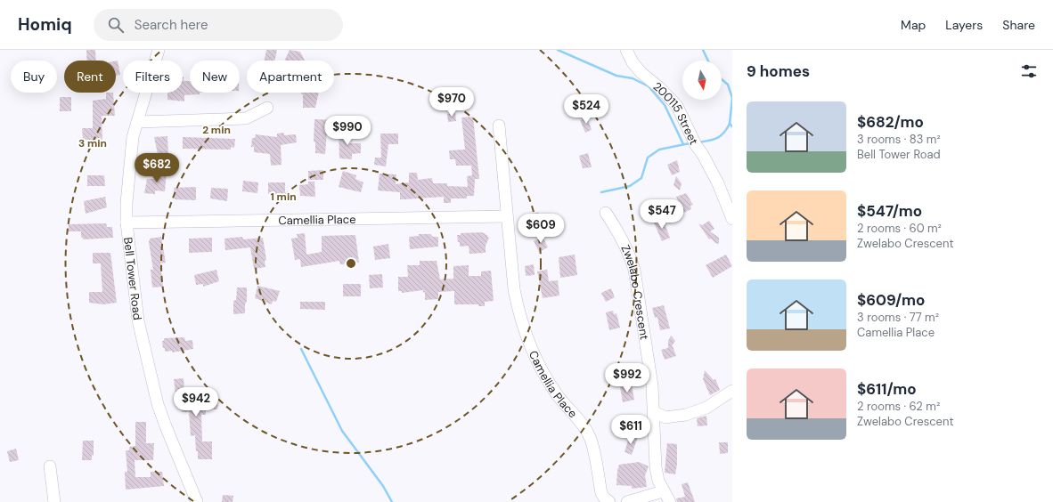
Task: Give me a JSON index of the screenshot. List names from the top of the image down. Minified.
{"streets":{"street":["200115 Street","Camellia Place","Bell Tower Road","Zwelabo Crescent"]},"crossings":[["Camellia Place","Bell Tower Road"]],"north":"bottom","page":{"header":"Homiq","search":"Search here","nav":["Map","Layers","Share"],"heading":"9 homes","chip":["Buy","Rent","Filters","New","Apartment"],"price":["$970","$524","$990","$682","$547","$609","$992","$942","$611"],"list":[{"name":"$682/mo","note":"3 rooms · 83 m² · Bell Tower Road"},{"name":"$547/mo","note":"2 rooms · 60 m² · Zwelabo Crescent"},{"name":"$609/mo","note":"3 rooms · 77 m² · Camellia Place"},{"name":"$611/mo","note":"2 rooms · 62 m² · Zwelabo Crescent"}]},"rings":["2 min","3 min","1 min"]}
